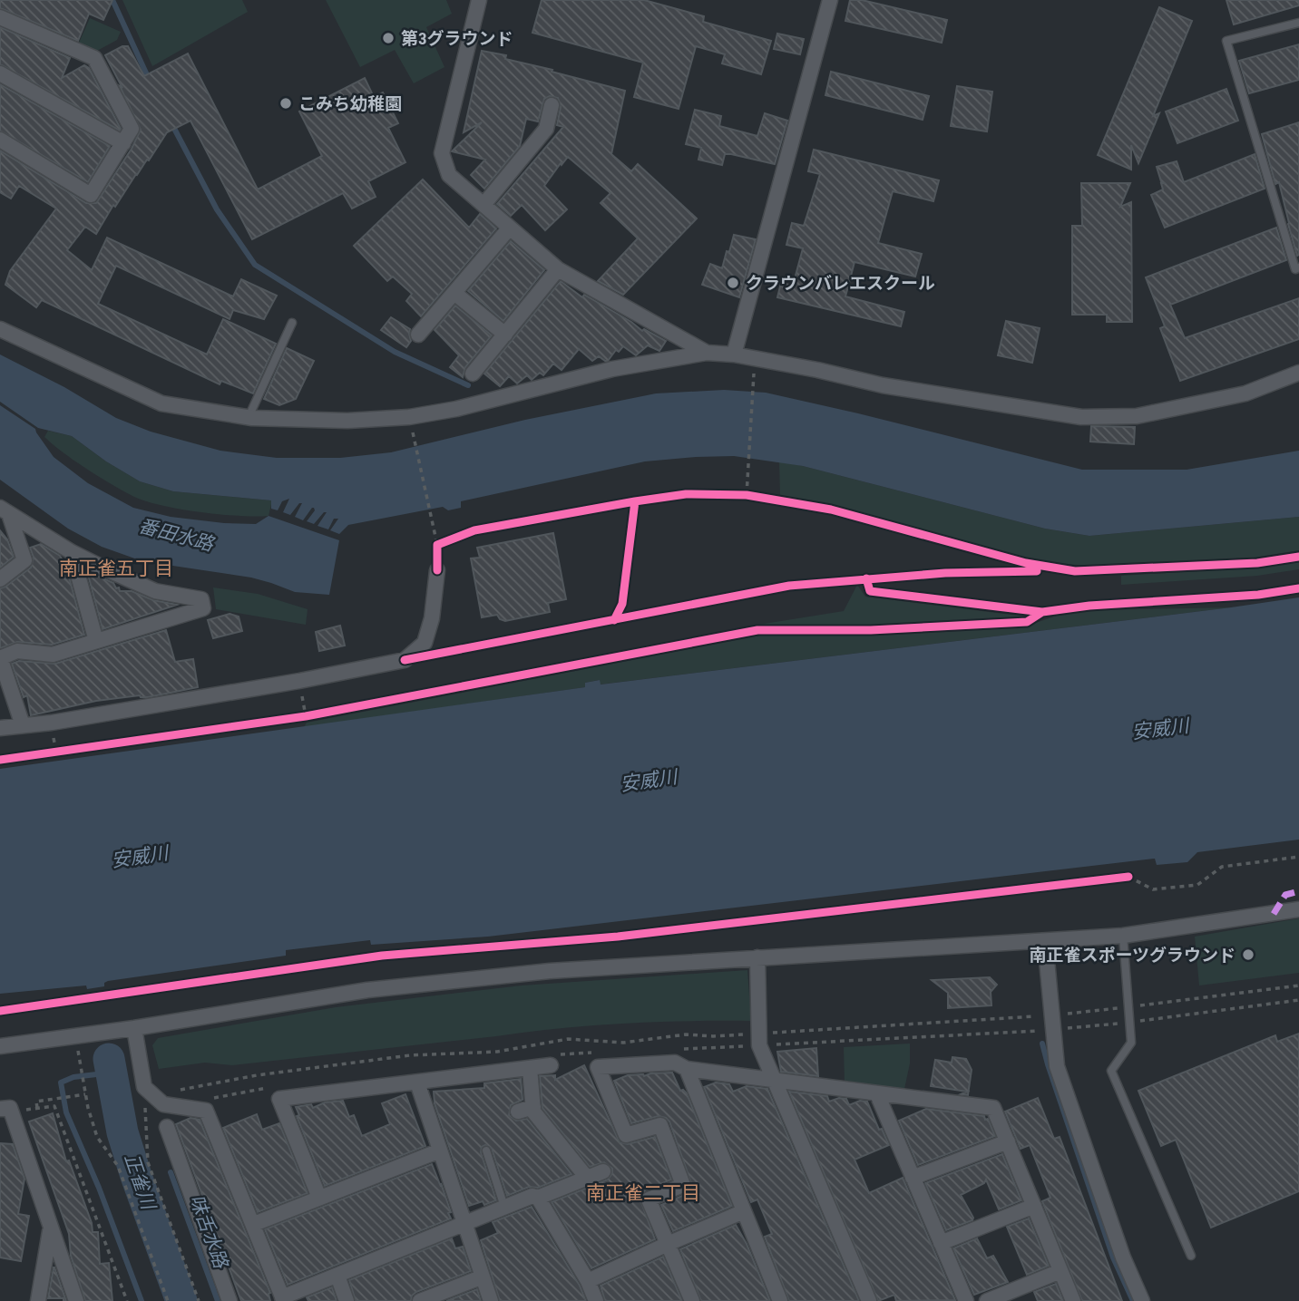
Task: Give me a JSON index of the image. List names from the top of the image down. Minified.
{"districts":["南正雀五丁目","南正雀二丁目"],"water":["番田水路","安威川","正雀川","味舌水路"],"places":["第3グラウンド","こみち幼稚園","クラウンバレエスクール","南正雀スポーツグラウンド"]}
